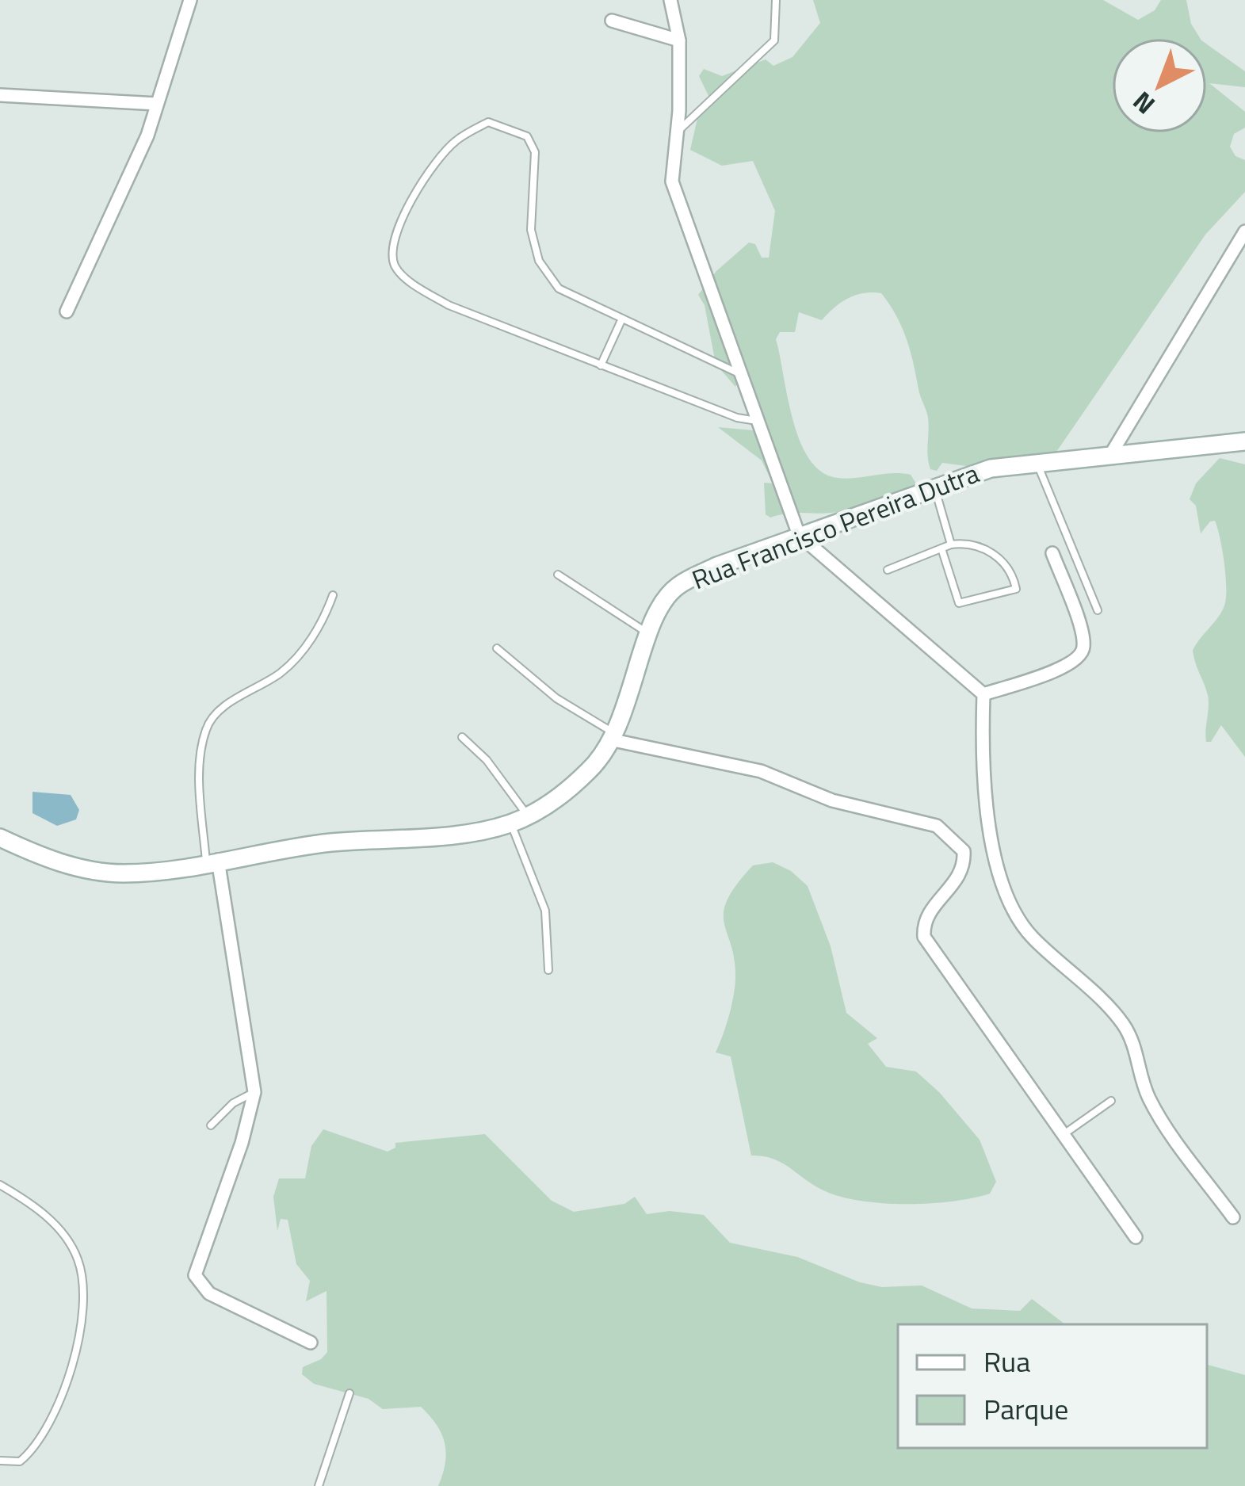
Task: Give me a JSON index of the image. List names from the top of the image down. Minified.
{"streets":{"main road":["Rua Francisco Pereira Dutra"]},"legend":["Rua","Parque"],"north":"bottom left"}
